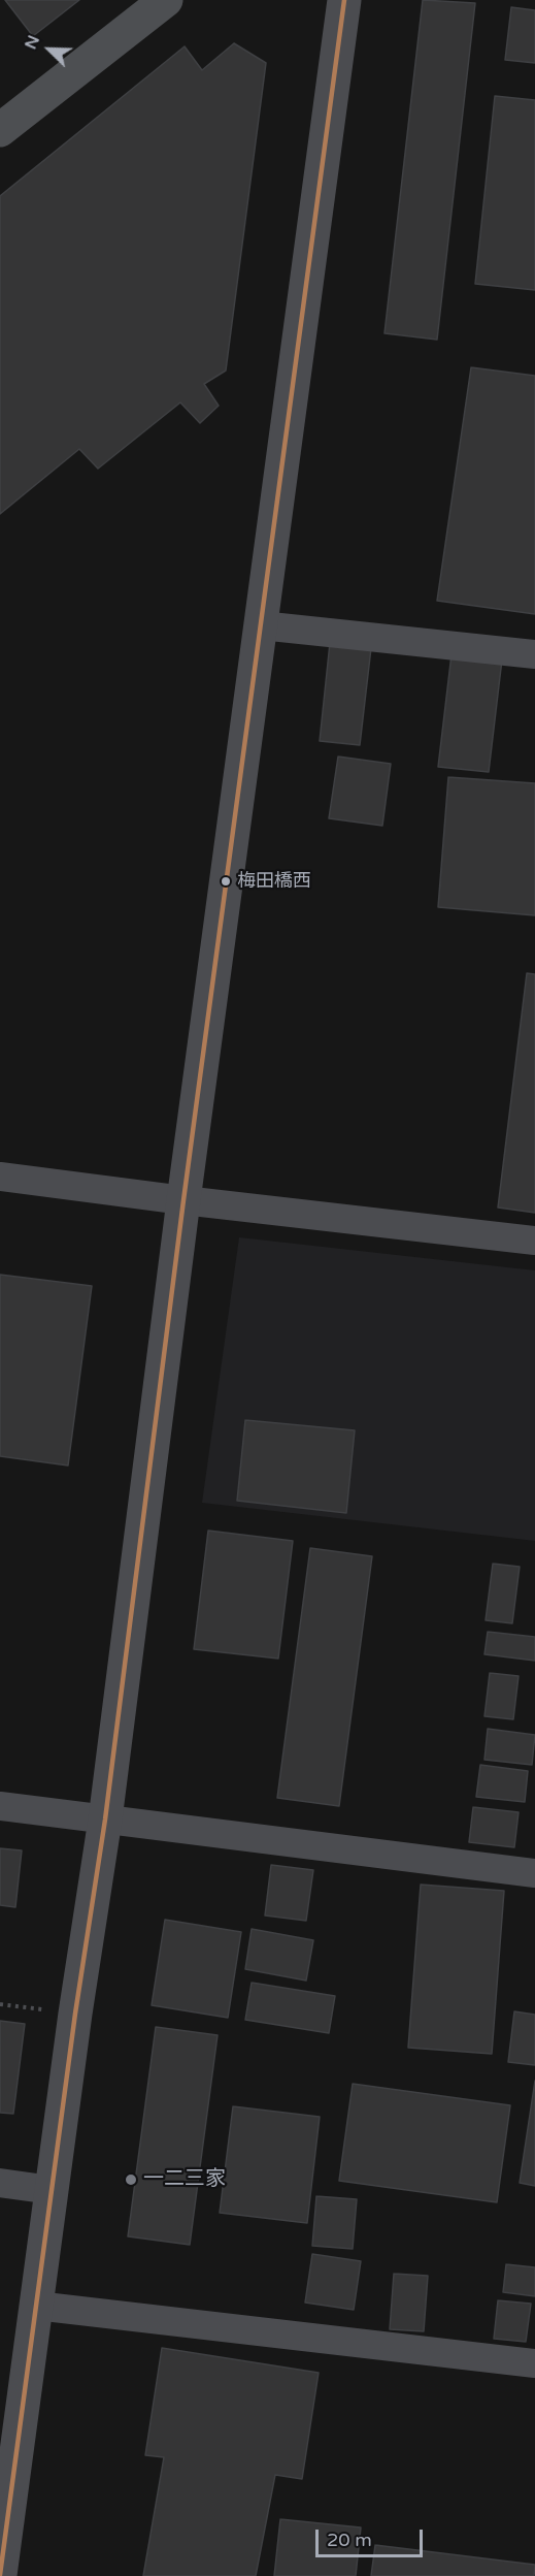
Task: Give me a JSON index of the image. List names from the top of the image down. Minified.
{"places":["梅田橋西","一二三家"],"scale_bar":"20 m","north":"top left"}
